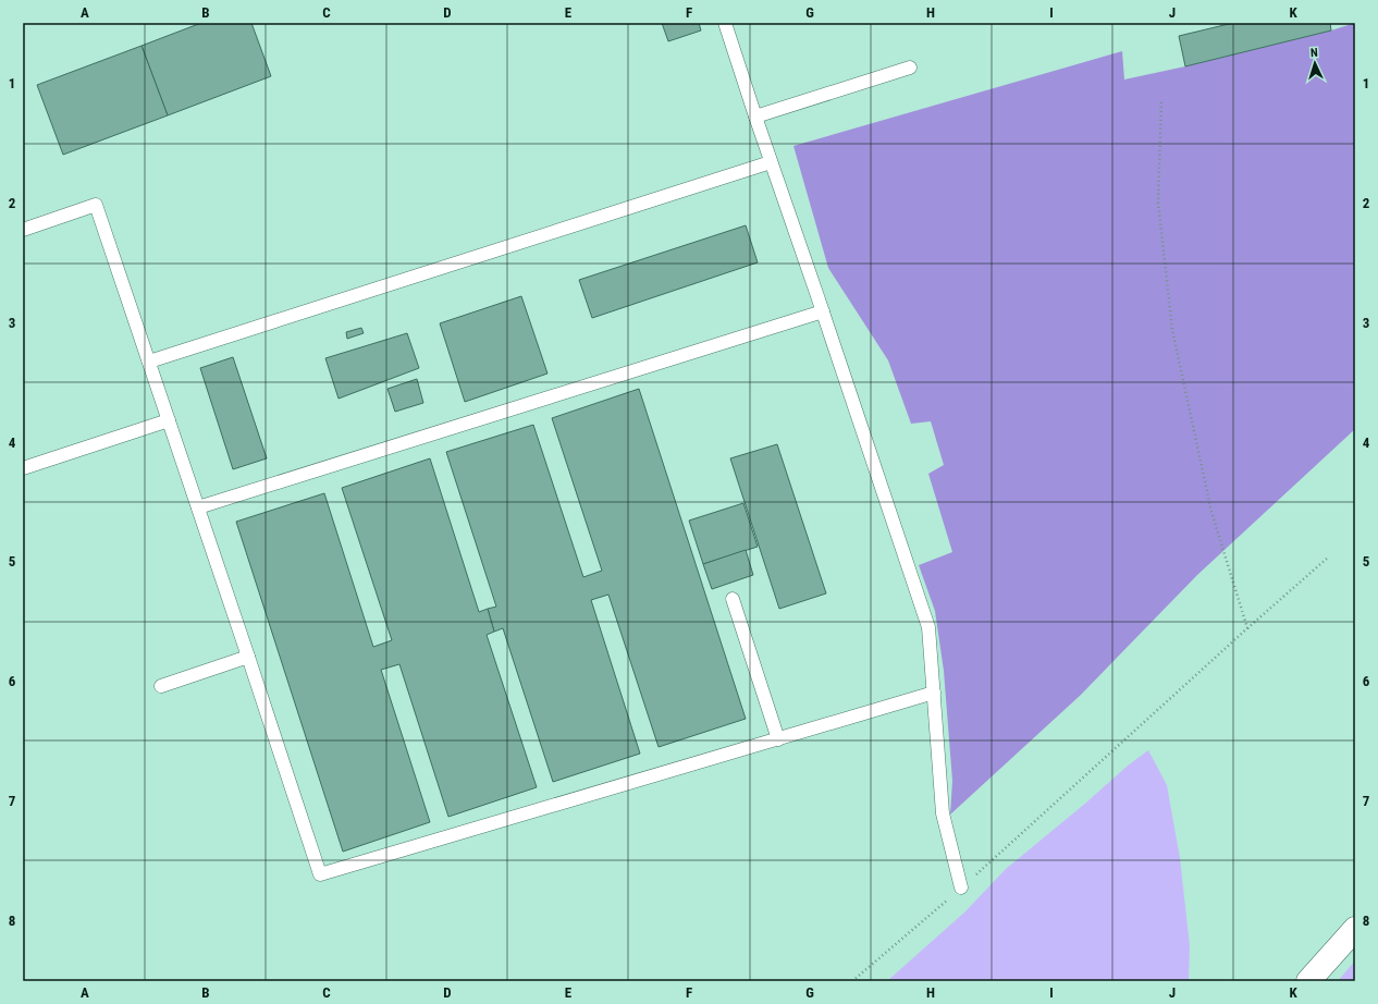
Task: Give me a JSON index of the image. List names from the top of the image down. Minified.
{"north":"top","grid":{"columns":["A","B","C","D","E","F","G","H","I","J","K"],"rows":["1","2","3","4","5","6","7","8"]}}
